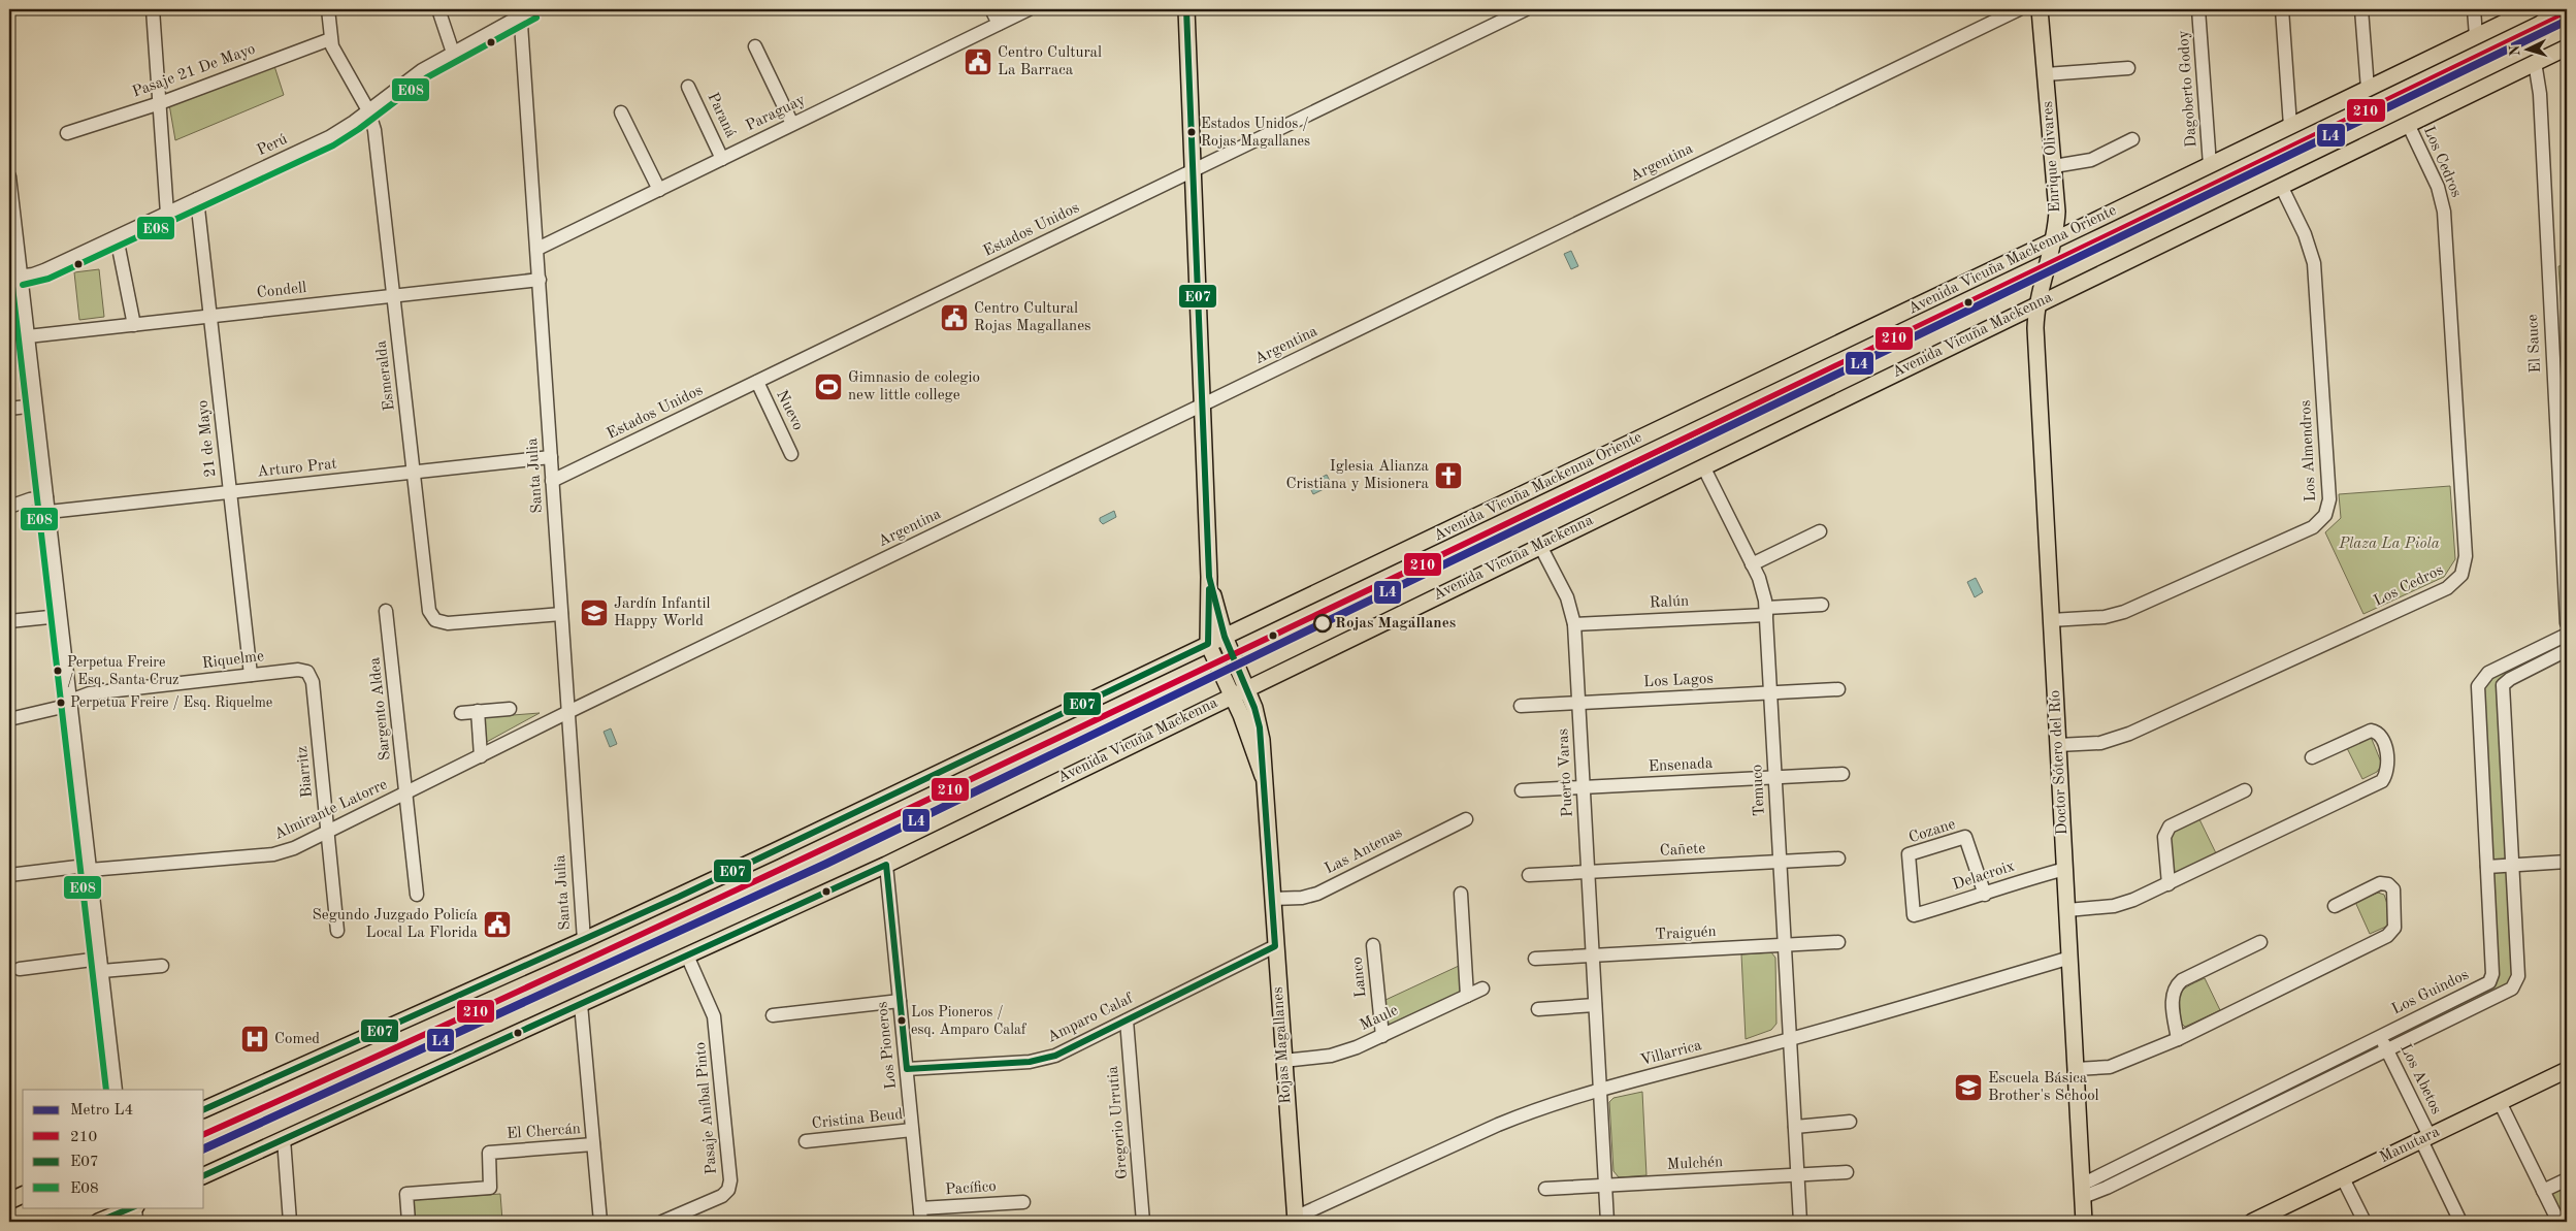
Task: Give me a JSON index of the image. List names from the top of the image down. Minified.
{"streets":{"main road":["Enrique Olivares","Avenida Vicuña Mackenna Oriente","Avenida Vicuña Mackenna","Doctor Sótero del Río","Rojas Magallanes","Manutara"],"street":["Pasaje 21 De Mayo","Dagoberto Godoy","Paraguay","Paraná","Perú","Los Cedros","Argentina","Estados Unidos","Condell","El Sauce","Esmeralda","Nuevo","21 de Mayo","Los Almendros","Arturo Prat","Santa Julia","Ralún","Riquelme","Los Lagos","Sargento Aldea","Ensenada","Biarritz","Puerto Varas","Temuco","Almirante Latorre","Cozane","Cañete","Las Antenas","Delacroix","Traiguén","Lanco","Los Guindos","Amparo Calaf","Maule","Los Pioneros","Villarrica","Los Abetos","Pasaje Aníbal Pinto","Cristina Beud","Gregorio Urrutia","El Chercán","Mulchén","Pacífico"]},"crossings":[["Pasaje 21 De Mayo","Esmeralda"],["Dagoberto Godoy","Avenida Vicuña Mackenna Oriente"],["Paraguay","Paraná"],["Paraguay","Santa Julia"],["Perú","Esmeralda"],["Perú","21 de Mayo"],["Perú","Santa Julia"],["Enrique Olivares","Avenida Vicuña Mackenna Oriente"],["Enrique Olivares","Avenida Vicuña Mackenna"],["Enrique Olivares","Doctor Sótero del Río"],["Los Cedros","Avenida Vicuña Mackenna"],["Los Cedros","Doctor Sótero del Río"],["Argentina","Santa Julia"],["Argentina","Almirante Latorre"],["Argentina","Rojas Magallanes"],["Estados Unidos","Nuevo"],["Estados Unidos","Santa Julia"],["Estados Unidos","Rojas Magallanes"],["Avenida Vicuña Mackenna Oriente","Santa Julia"],["Avenida Vicuña Mackenna Oriente","Rojas Magallanes"],["Condell","Esmeralda"],["Condell","21 de Mayo"],["Condell","Santa Julia"],["Avenida Vicuña Mackenna","El Sauce"],["Avenida Vicuña Mackenna","Los Almendros"],["Avenida Vicuña Mackenna","Doctor Sótero del Río"],["Avenida Vicuña Mackenna","Puerto Varas"],["Avenida Vicuña Mackenna","Temuco"],["Avenida Vicuña Mackenna","Los Pioneros"],["Avenida Vicuña Mackenna","Rojas Magallanes"],["Avenida Vicuña Mackenna","Pasaje Aníbal Pinto"],["Esmeralda","Arturo Prat"],["Esmeralda","Santa Julia"],["21 de Mayo","Arturo Prat"],["21 de Mayo","Riquelme"],["Los Almendros","Doctor Sótero del Río"],["Arturo Prat","Santa Julia"],["Santa Julia","Almirante Latorre"],["Ralún","Puerto Varas"],["Ralún","Temuco"],["Riquelme","Biarritz"],["Los Lagos","Puerto Varas"],["Los Lagos","Temuco"],["Sargento Aldea","Almirante Latorre"],["Doctor Sótero del Río","Delacroix"],["Doctor Sótero del Río","Los Guindos"],["Doctor Sótero del Río","Villarrica"],["Ensenada","Puerto Varas"],["Ensenada","Temuco"],["Biarritz","Almirante Latorre"],["Puerto Varas","Cañete"],["Puerto Varas","Traiguén"],["Puerto Varas","Villarrica"],["Puerto Varas","Mulchén"],["Temuco","Cañete"],["Temuco","Traiguén"],["Temuco","Villarrica"],["Temuco","Mulchén"],["Cozane","Delacroix"],["Las Antenas","Rojas Magallanes"],["Lanco","Maule"],["Los Guindos","Los Abetos"],["Amparo Calaf","Los Pioneros"],["Amparo Calaf","Rojas Magallanes"],["Amparo Calaf","Gregorio Urrutia"],["Maule","Rojas Magallanes"],["Los Pioneros","Cristina Beud"],["Los Pioneros","Pacífico"],["Rojas Magallanes","Villarrica"],["Los Abetos","Manutara"]],"parks":["Plaza La Piola"],"places":{"public building":["Centro Cultural La Barraca","Centro Cultural Rojas Magallanes","Segundo Juzgado Policía Local La Florida"],"other":["Estados Unidos / Rojas Magallanes","Rojas Magallanes","Perpetua Freire / Esq. Santa Cruz","Perpetua Freire / Esq. Riquelme","Los Pioneros / esq. Amparo Calaf"],"sports":["Gimnasio de colegio new little college"],"church":["Iglesia Alianza Cristiana y Misionera"],"school or university":["Jardín Infantil Happy World","Escuela Básica Brother's School"],"hospital":["Comed"]},"lines":["transit line E07","transit line 210","transit line E08","metro line L4"],"legend":["Metro L4","210","E07","E08"],"north":"left"}
